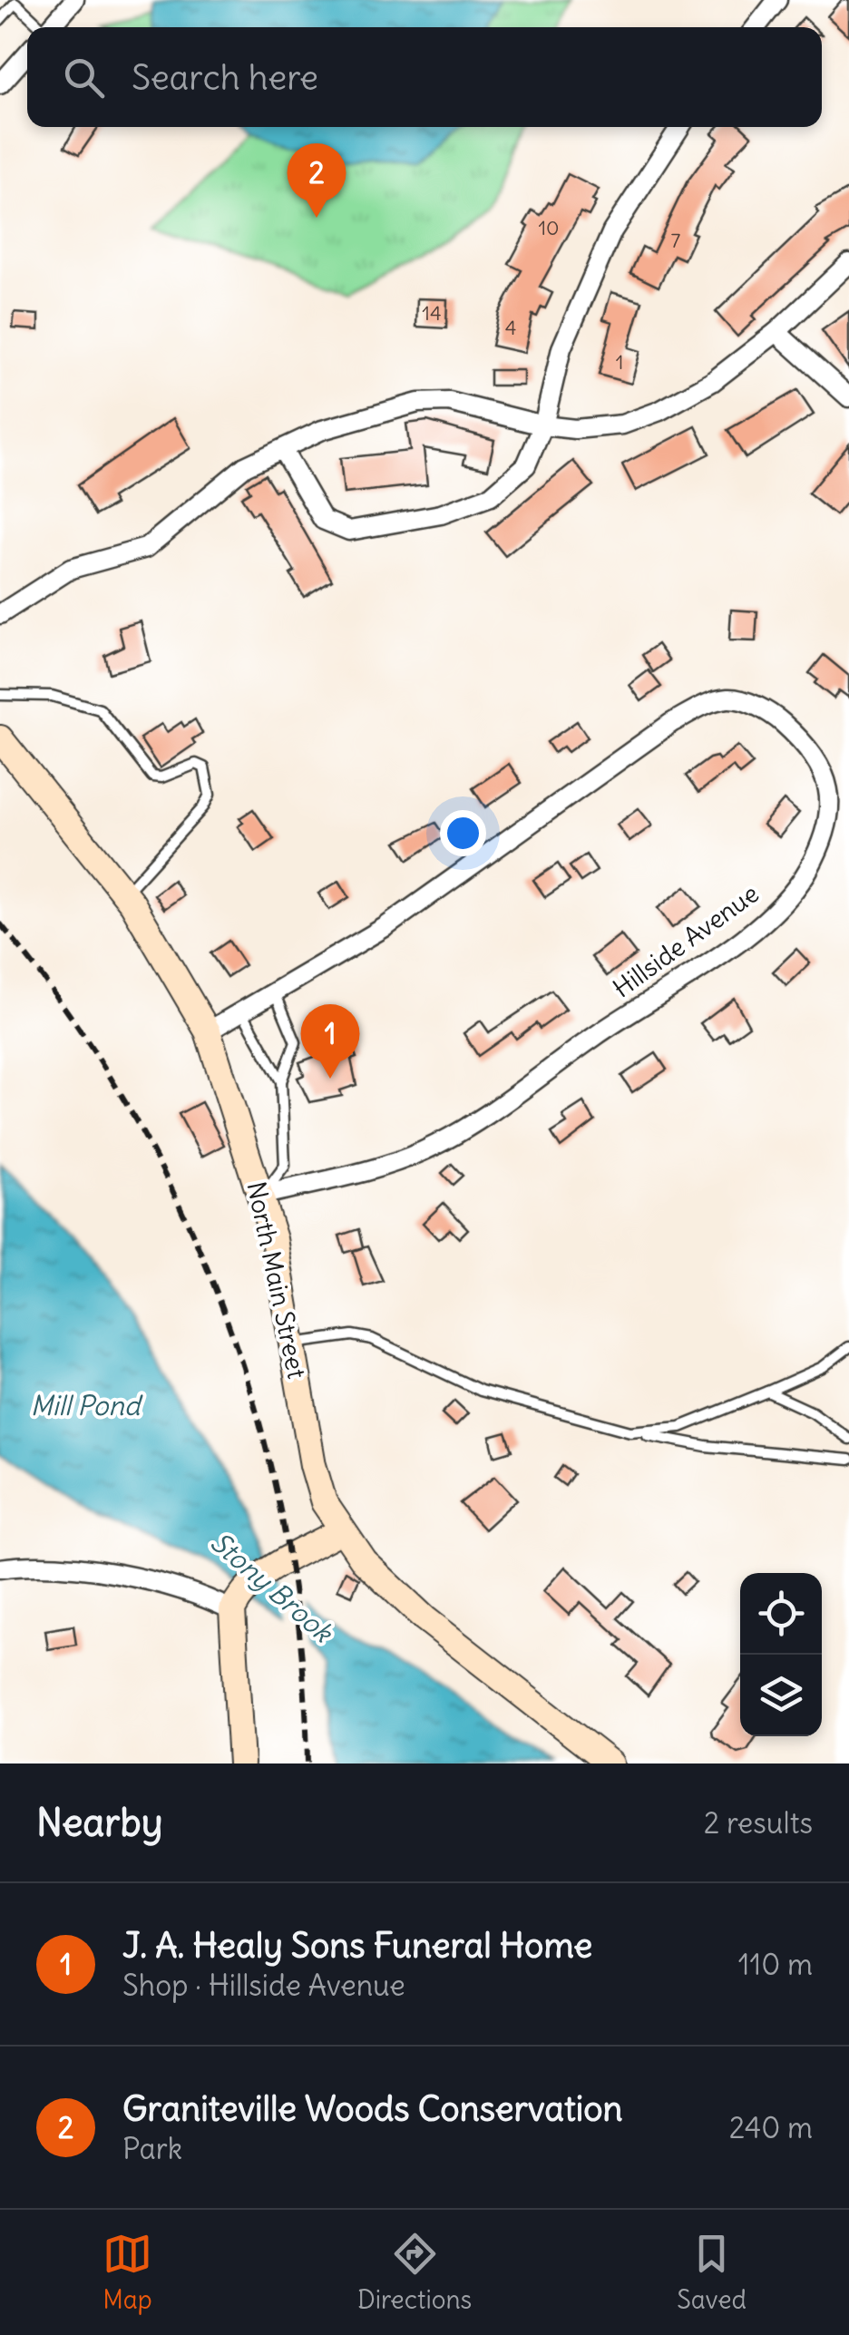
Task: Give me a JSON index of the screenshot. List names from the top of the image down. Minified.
{"streets":{"main road":["North Main Street"],"street":["Hillside Avenue"]},"crossings":[["Hillside Avenue","North Main Street"]],"water":["Mill Pond","Stony Brook"],"house_numbers":["10","7","14","4","1"],"page":{"search":"Search here","pins":["2","1"],"heading":["Nearby","2 results"],"list":[{"mark":"1","name":"J. A. Healy Sons Funeral Home","note":"Shop · Hillside Avenue","value":"110 m"},{"mark":"2","name":"Graniteville Woods Conservation","note":"Park","value":"240 m"}],"nav":["Map","Directions","Saved"]}}
